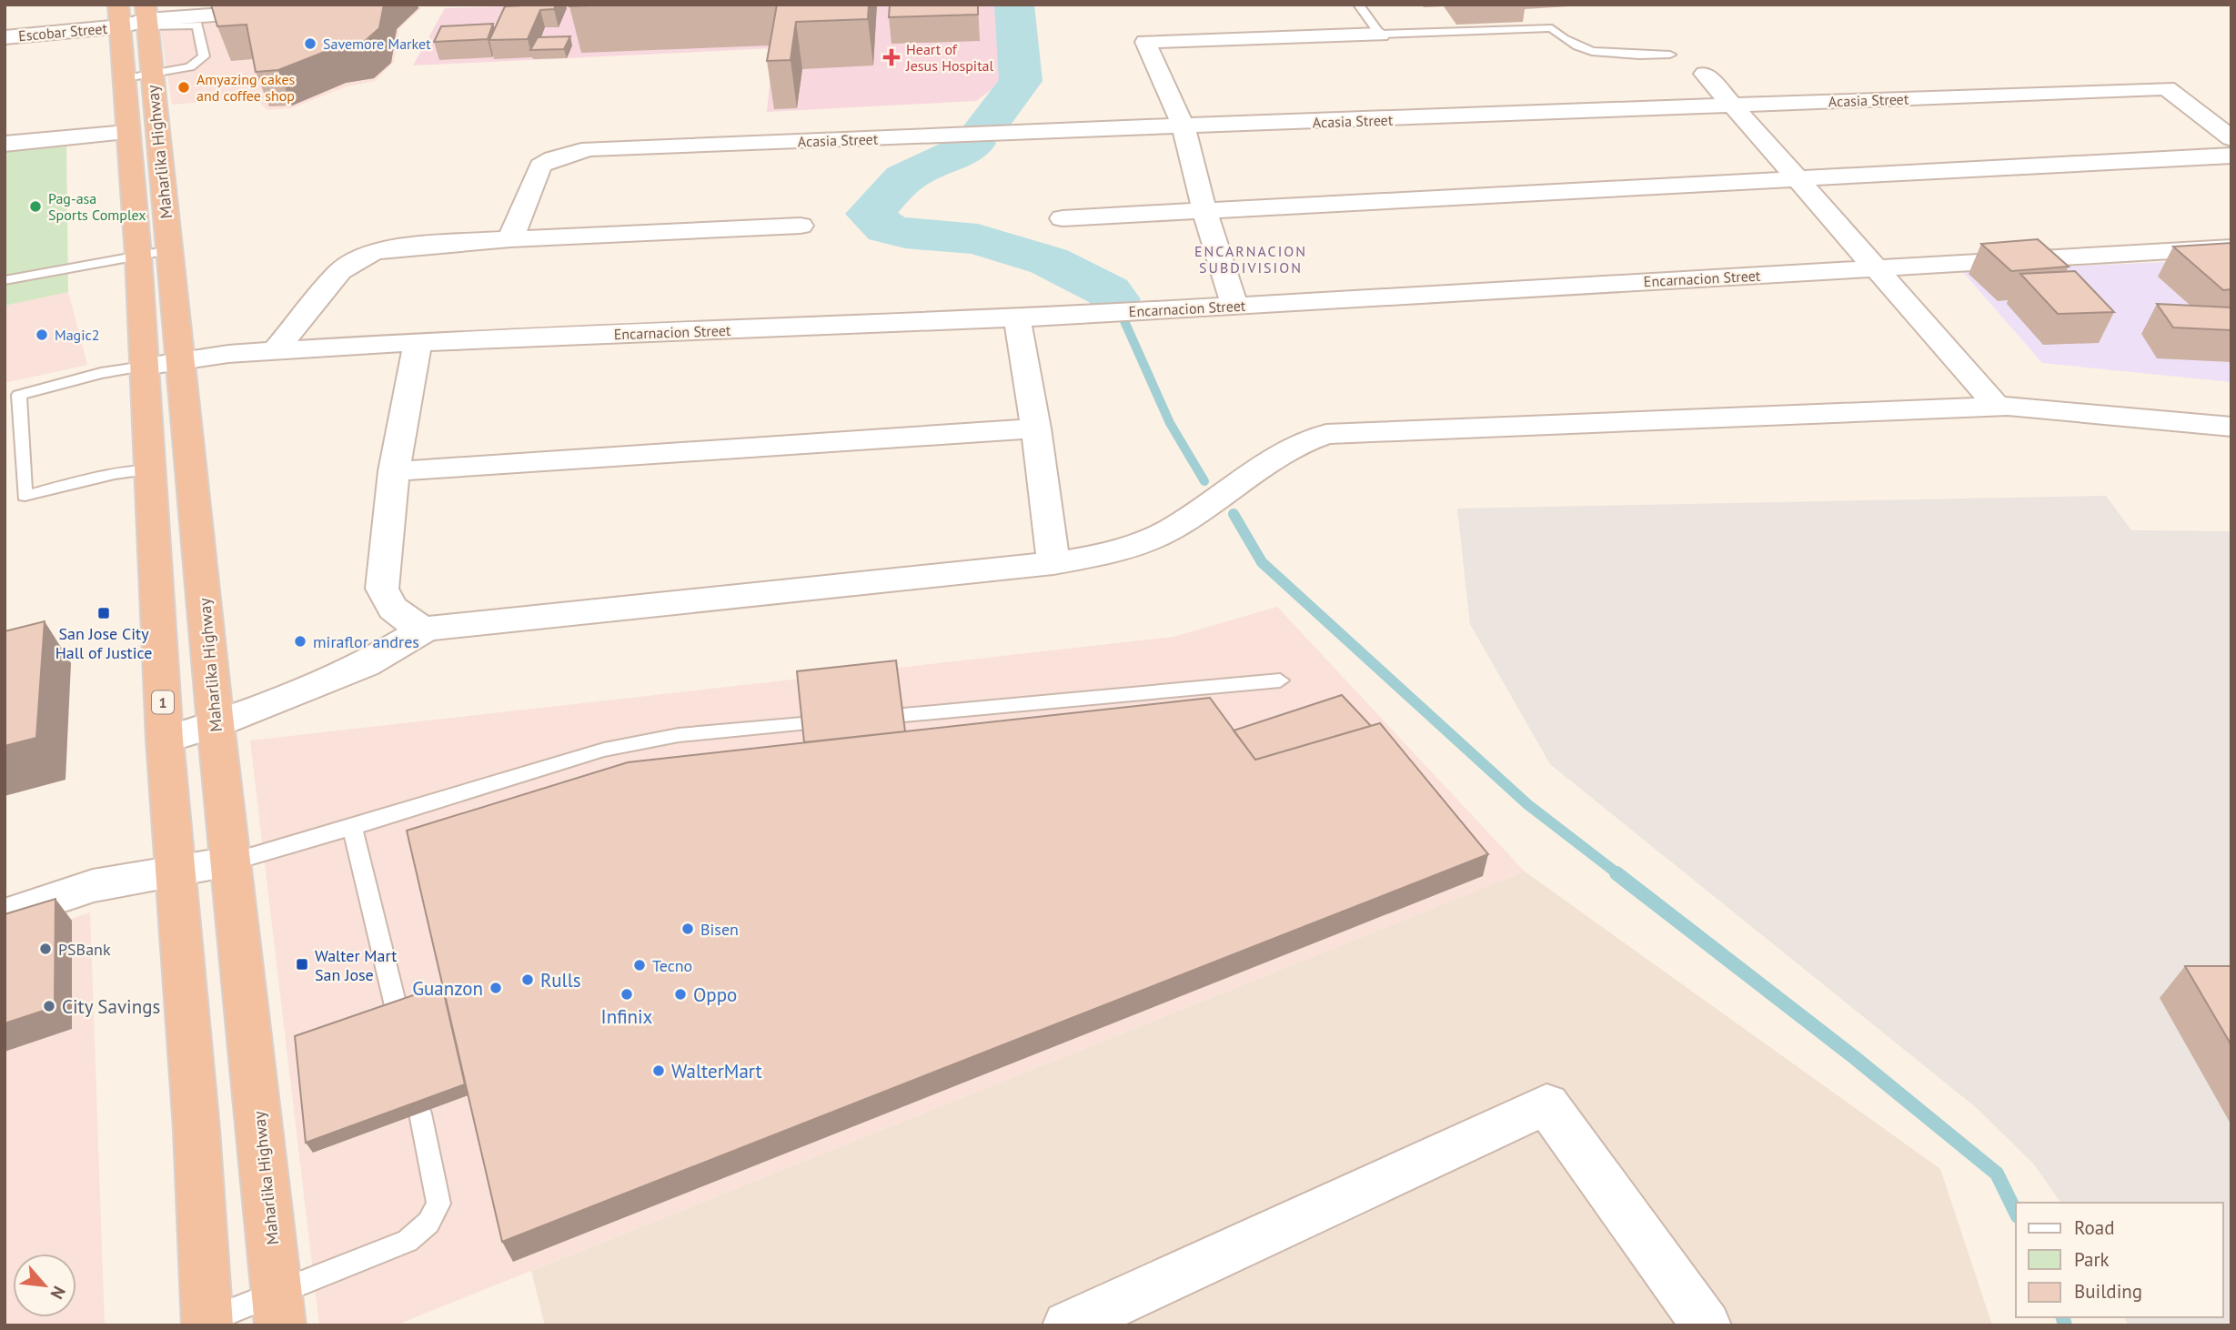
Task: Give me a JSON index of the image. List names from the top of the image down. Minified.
{"streets":{"highway":["Maharlika Highway","1"],"street":["Escobar Street","Acasia Street","Encarnacion Street"]},"crossings":[["Escobar Street","Maharlika Highway"],["Maharlika Highway","Encarnacion Street"]],"districts":["ENCARNACION SUBDIVISION"],"places":{"other":["Savemore Market","Amyazing cakes and coffee shop","Pag-asa Sports Complex","Magic2","miraflor andres","Bisen","PSBank","Tecno","Rulls","Guanzon","Infinix","Oppo","City Savings","WalterMart"],"health":["Heart of Jesus Hospital"],"transit":["San Jose City Hall of Justice","Walter Mart San Jose"]},"legend":["Road","Park","Building"],"north":"bottom right"}
